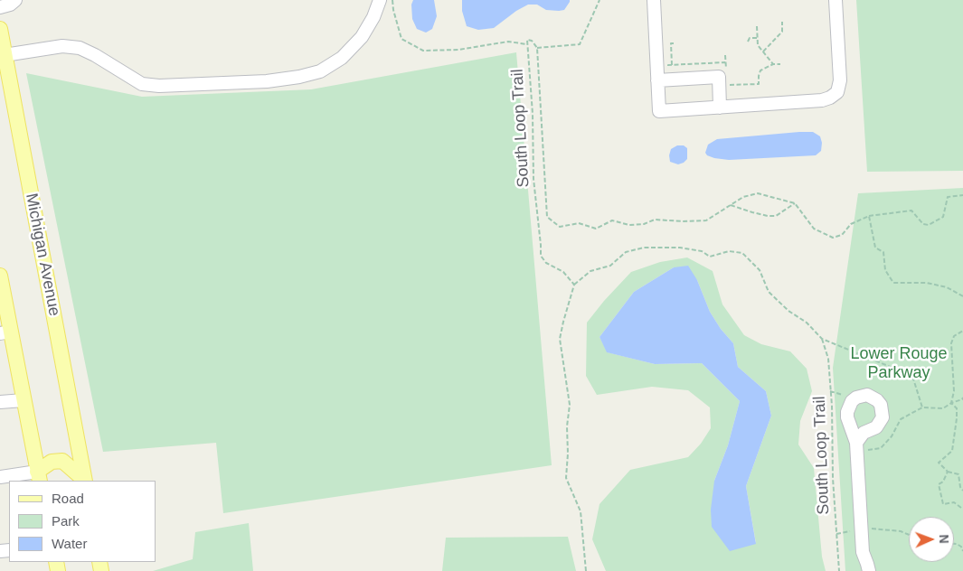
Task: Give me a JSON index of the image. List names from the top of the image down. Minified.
{"streets":{"main road":["Michigan Avenue"],"path":["South Loop Trail"]},"parks":["Lower Rouge Parkway"],"legend":["Road","Park","Water"],"north":"right"}
